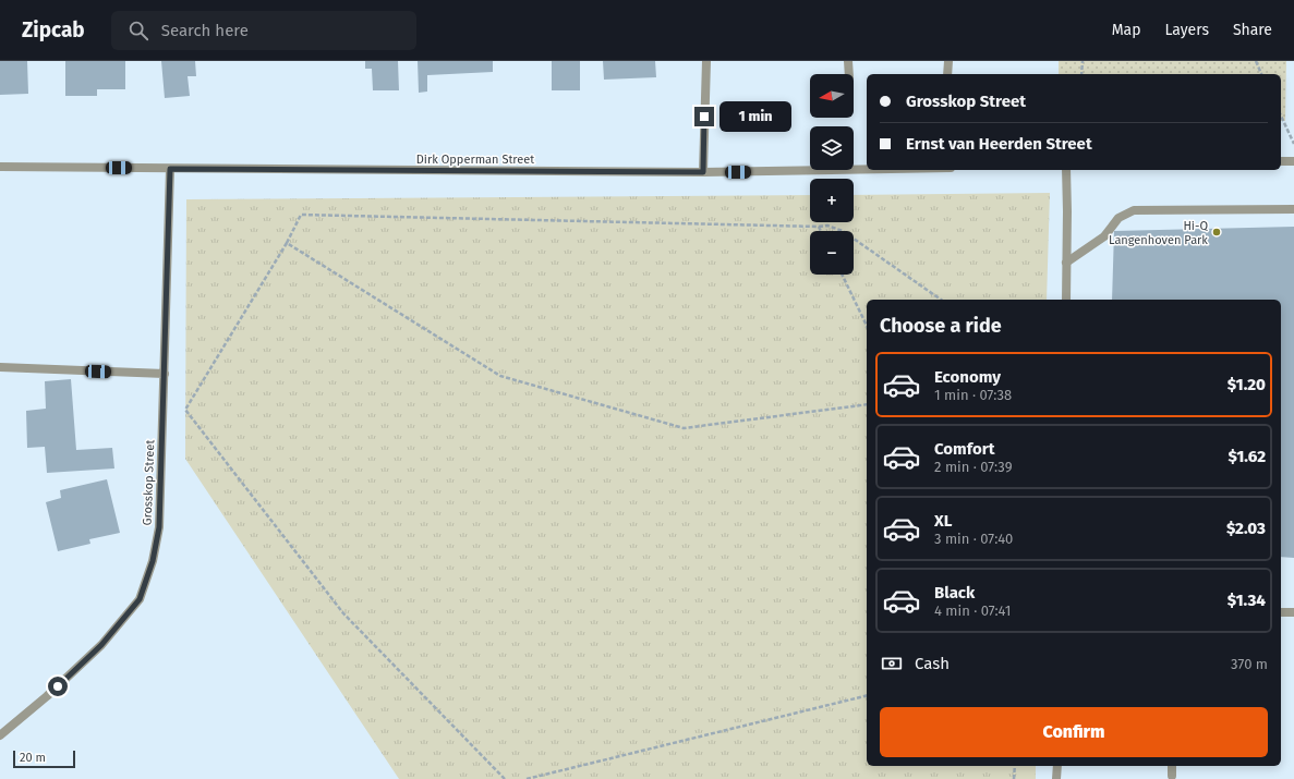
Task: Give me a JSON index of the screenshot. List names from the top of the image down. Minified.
{"streets":{"street":["Dirk Opperman Street","Grosskop Street"]},"crossings":[["Dirk Opperman Street","Grosskop Street"]],"places":["Hi-Q Langenhoven Park"],"scale_bar":"20 m","north":"left","page":{"header":"Zipcab","search":"Search here","nav":["Map","Layers","Share"],"map_buttons":["+","−"],"banner":["Grosskop Street","Ernst van Heerden Street"],"bubble":"1 min","heading":"Choose a ride","list":[{"name":"Economy","note":"1 min · 07:38","value":"$1.20"},{"name":"Comfort","note":"2 min · 07:39","value":"$1.62"},{"name":"XL","note":"3 min · 07:40","value":"$2.03"},{"name":"Black","note":"4 min · 07:41","value":"$1.34"}],"pay":["Cash","370 m"],"buttons":"Confirm","scale":"20 m"}}
